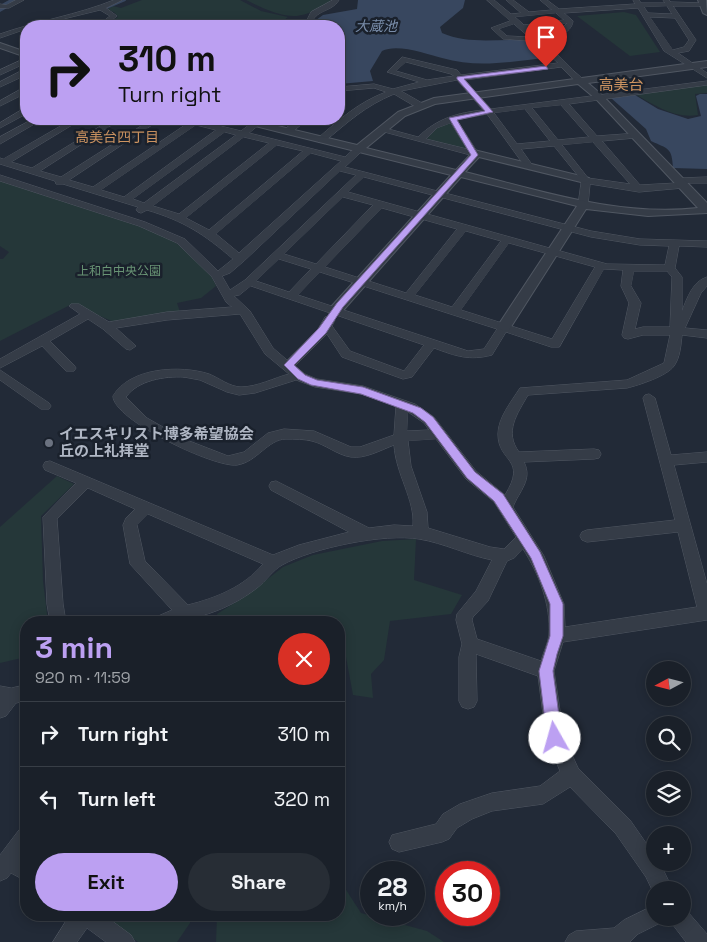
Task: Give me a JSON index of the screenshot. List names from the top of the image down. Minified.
{"districts":["高美台","高美台四丁目"],"water":["大蔵池"],"parks":["上和白中央公園"],"places":["イエスキリスト博多希望協会 丘の上礼拝堂"],"north":"left","page":{"turn":["310 m","Turn right"],"heading":["3 min","920 m · 11:59"],"map_buttons":["+","−"],"list":[{"name":"Turn right","value":"310 m"},{"name":"Turn left","value":"320 m"}],"buttons":["Exit","Share"],"speed":"28 km/h","limit":"30"}}
